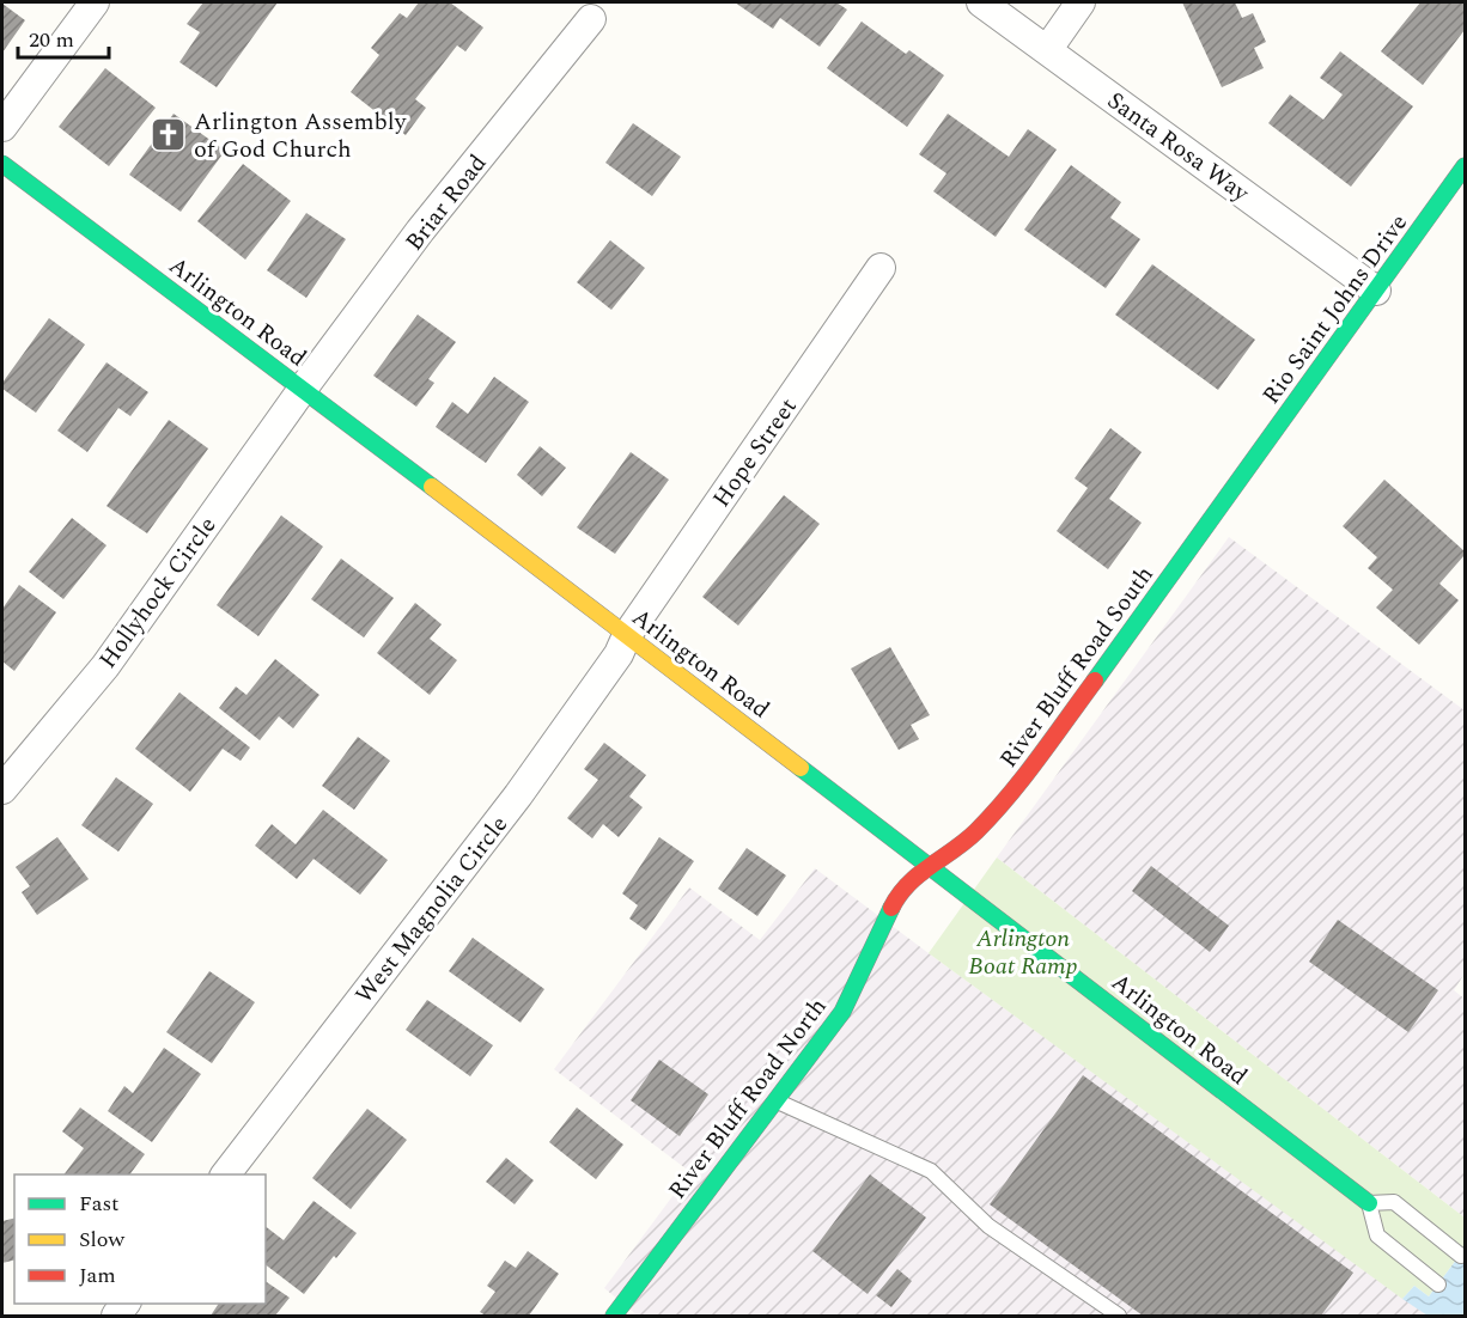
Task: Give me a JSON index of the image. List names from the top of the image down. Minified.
{"streets":{"street":["Santa Rosa Way","Briar Road","Rio Saint Johns Drive","Arlington Road","Hope Street","Hollyhock Circle","River Bluff Road South","West Magnolia Circle","River Bluff Road North"]},"crossings":[["Santa Rosa Way","Rio Saint Johns Drive"],["Briar Road","Arlington Road"],["Briar Road","Hollyhock Circle"],["Rio Saint Johns Drive","River Bluff Road South"],["Arlington Road","Hope Street"],["Arlington Road","Hollyhock Circle"],["Arlington Road","River Bluff Road South"],["Arlington Road","West Magnolia Circle"],["Arlington Road","River Bluff Road North"],["Hope Street","West Magnolia Circle"],["River Bluff Road South","River Bluff Road North"]],"parks":["Arlington Boat Ramp"],"places":{"church":["Arlington Assembly of God Church"]},"legend":["Fast","Slow","Jam"],"scale_bar":"20 m"}
